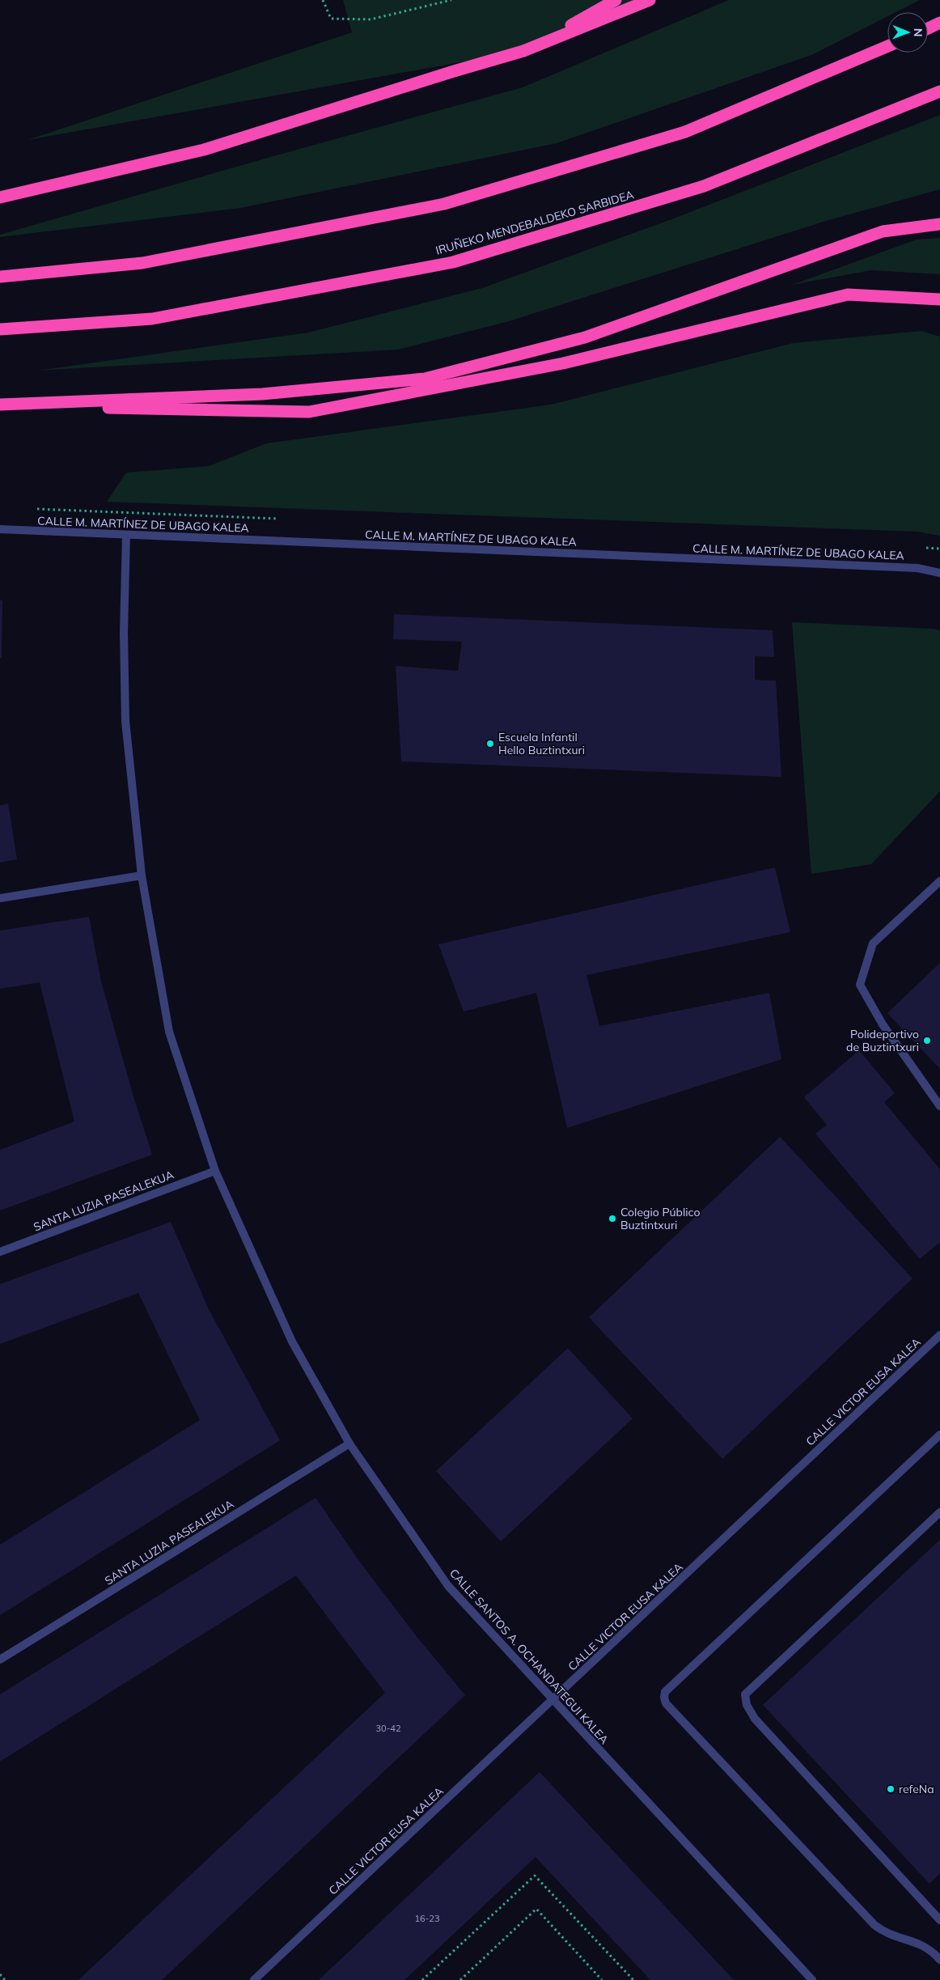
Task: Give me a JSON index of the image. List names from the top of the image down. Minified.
{"streets":{"highway":["IRUÑEKO MENDEBALDEKO SARBIDEA"],"street":["CALLE M. MARTÍNEZ DE UBAGO KALEA","SANTA LUZIA PASEALEKUA","CALLE VICTOR EUSA KALEA","CALLE SANTOS A. OCHANDATEGUI KALEA"]},"crossings":[["CALLE M. MARTÍNEZ DE UBAGO KALEA","CALLE SANTOS A. OCHANDATEGUI KALEA"],["SANTA LUZIA PASEALEKUA","CALLE SANTOS A. OCHANDATEGUI KALEA"],["CALLE VICTOR EUSA KALEA","CALLE SANTOS A. OCHANDATEGUI KALEA"]],"places":["Escuela Infantil Hello Buztintxuri","Polideportivo de Buztintxuri","Colegio Público Buztintxuri","refeNa"],"house_numbers":["30-42","16-23"],"north":"right"}
